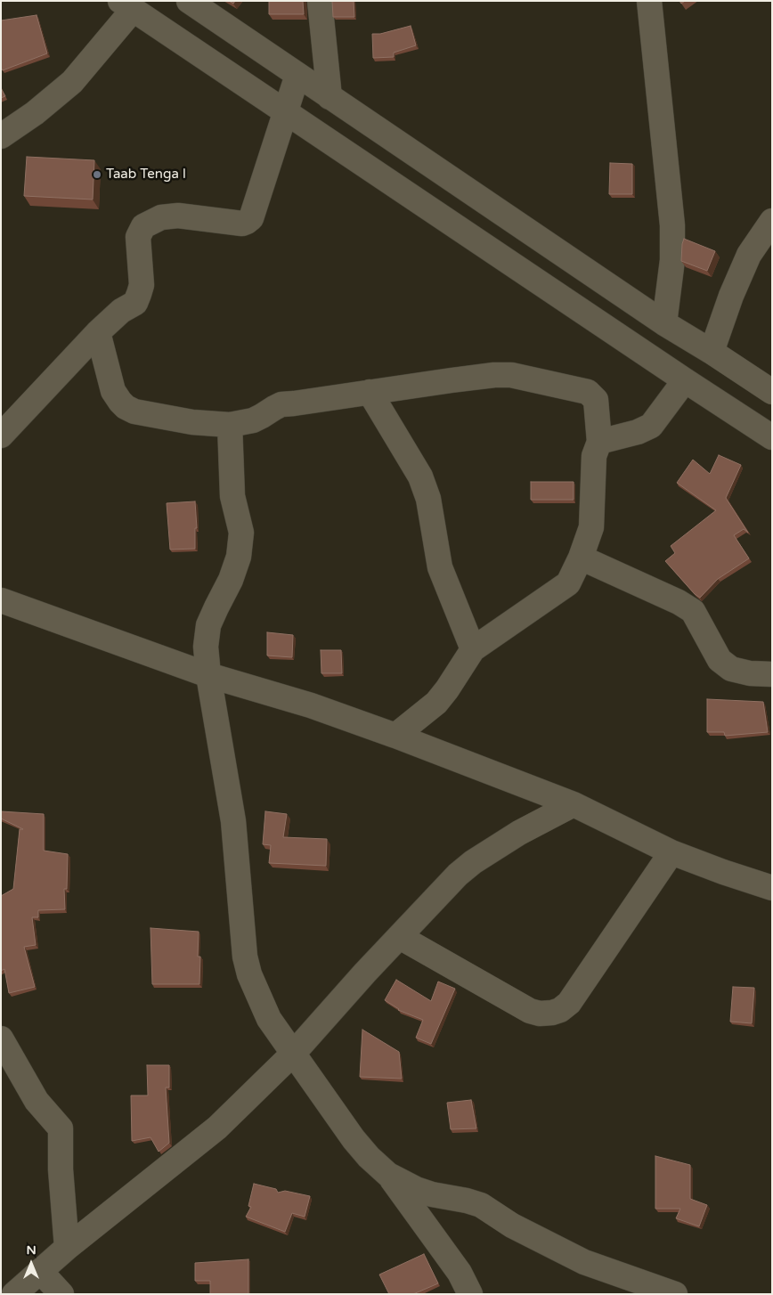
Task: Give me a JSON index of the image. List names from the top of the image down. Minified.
{"places":["Taab Tenga I"],"north":"top"}
